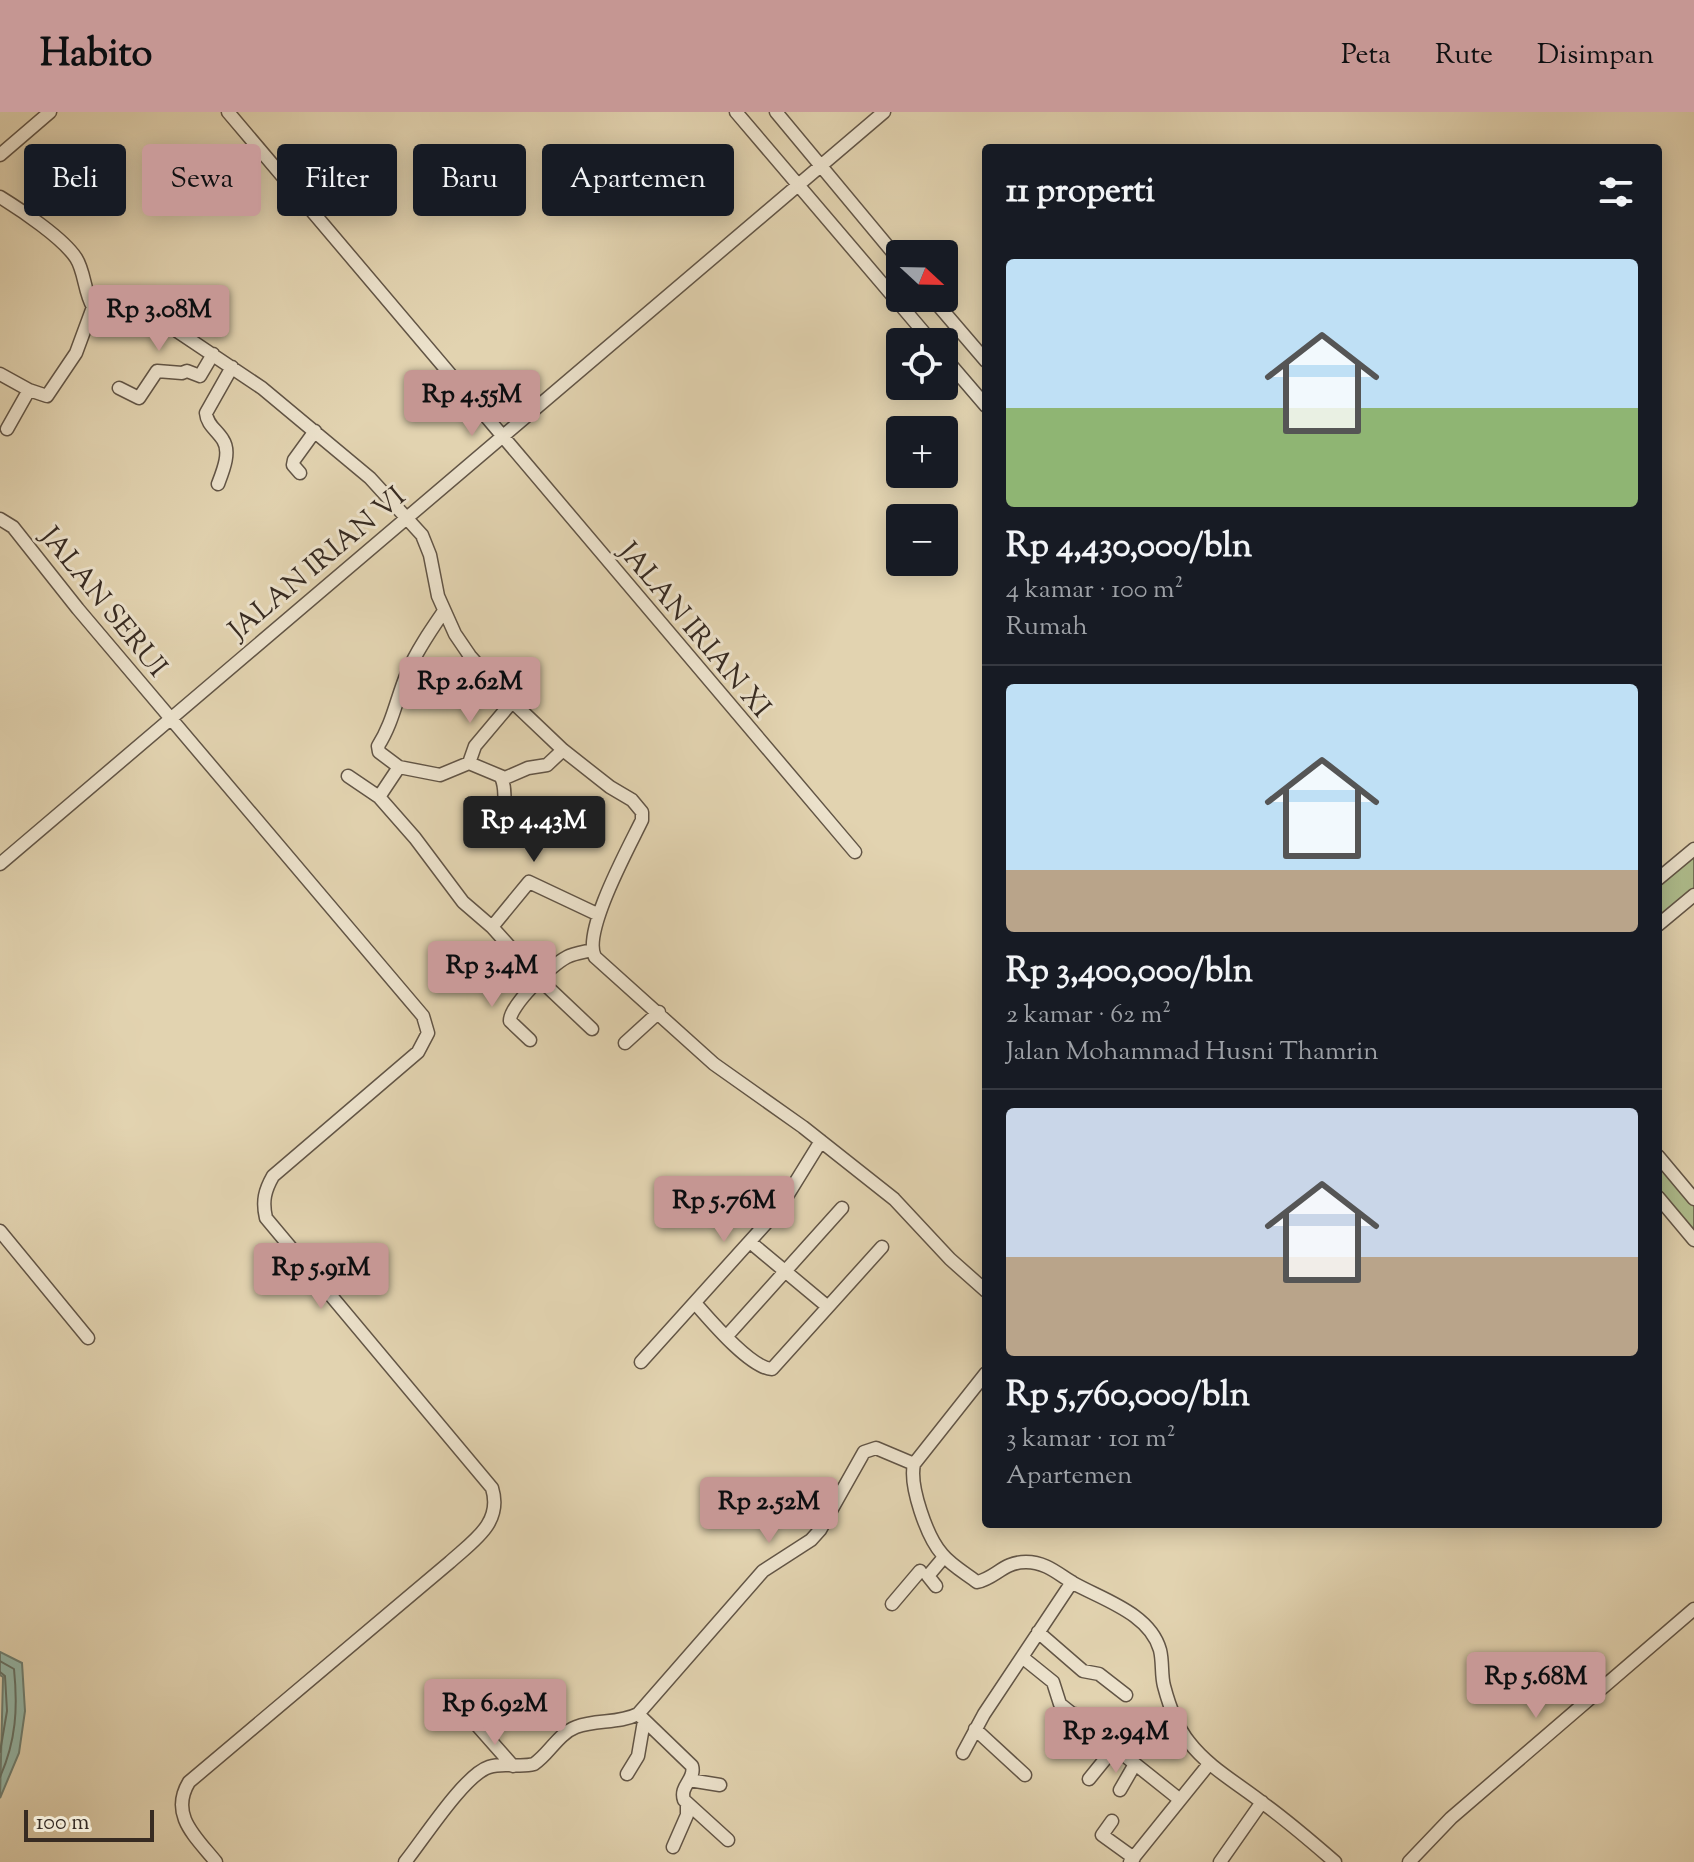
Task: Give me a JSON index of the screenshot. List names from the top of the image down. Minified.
{"streets":{"street":["JALAN IRIAN VI","JALAN SERUI","JALAN IRIAN XI"]},"crossings":[["JALAN IRIAN VI","JALAN SERUI"],["JALAN IRIAN VI","JALAN IRIAN XI"]],"scale_bar":"100 m","north":"right","page":{"header":"Habito","nav":["Peta","Rute","Disimpan"],"chip":["Beli","Sewa","Filter","Baru","Apartemen"],"heading":"11 properti","map_buttons":["+","−"],"list":[{"name":"Rp 4,430,000/bln","note":"4 kamar · 100 m² · Rumah"},{"name":"Rp 3,400,000/bln","note":"2 kamar · 62 m² · Jalan Mohammad Husni Thamrin"},{"name":"Rp 5,760,000/bln","note":"3 kamar · 101 m² · Apartemen"}],"price":["Rp 3.08M","Rp 4.55M","Rp 2.62M","Rp 4.43M","Rp 3.4M","Rp 5.76M","Rp 5.91M","Rp 2.52M","Rp 5.68M","Rp 6.92M","Rp 2.94M"],"scale":"100 m"}}
